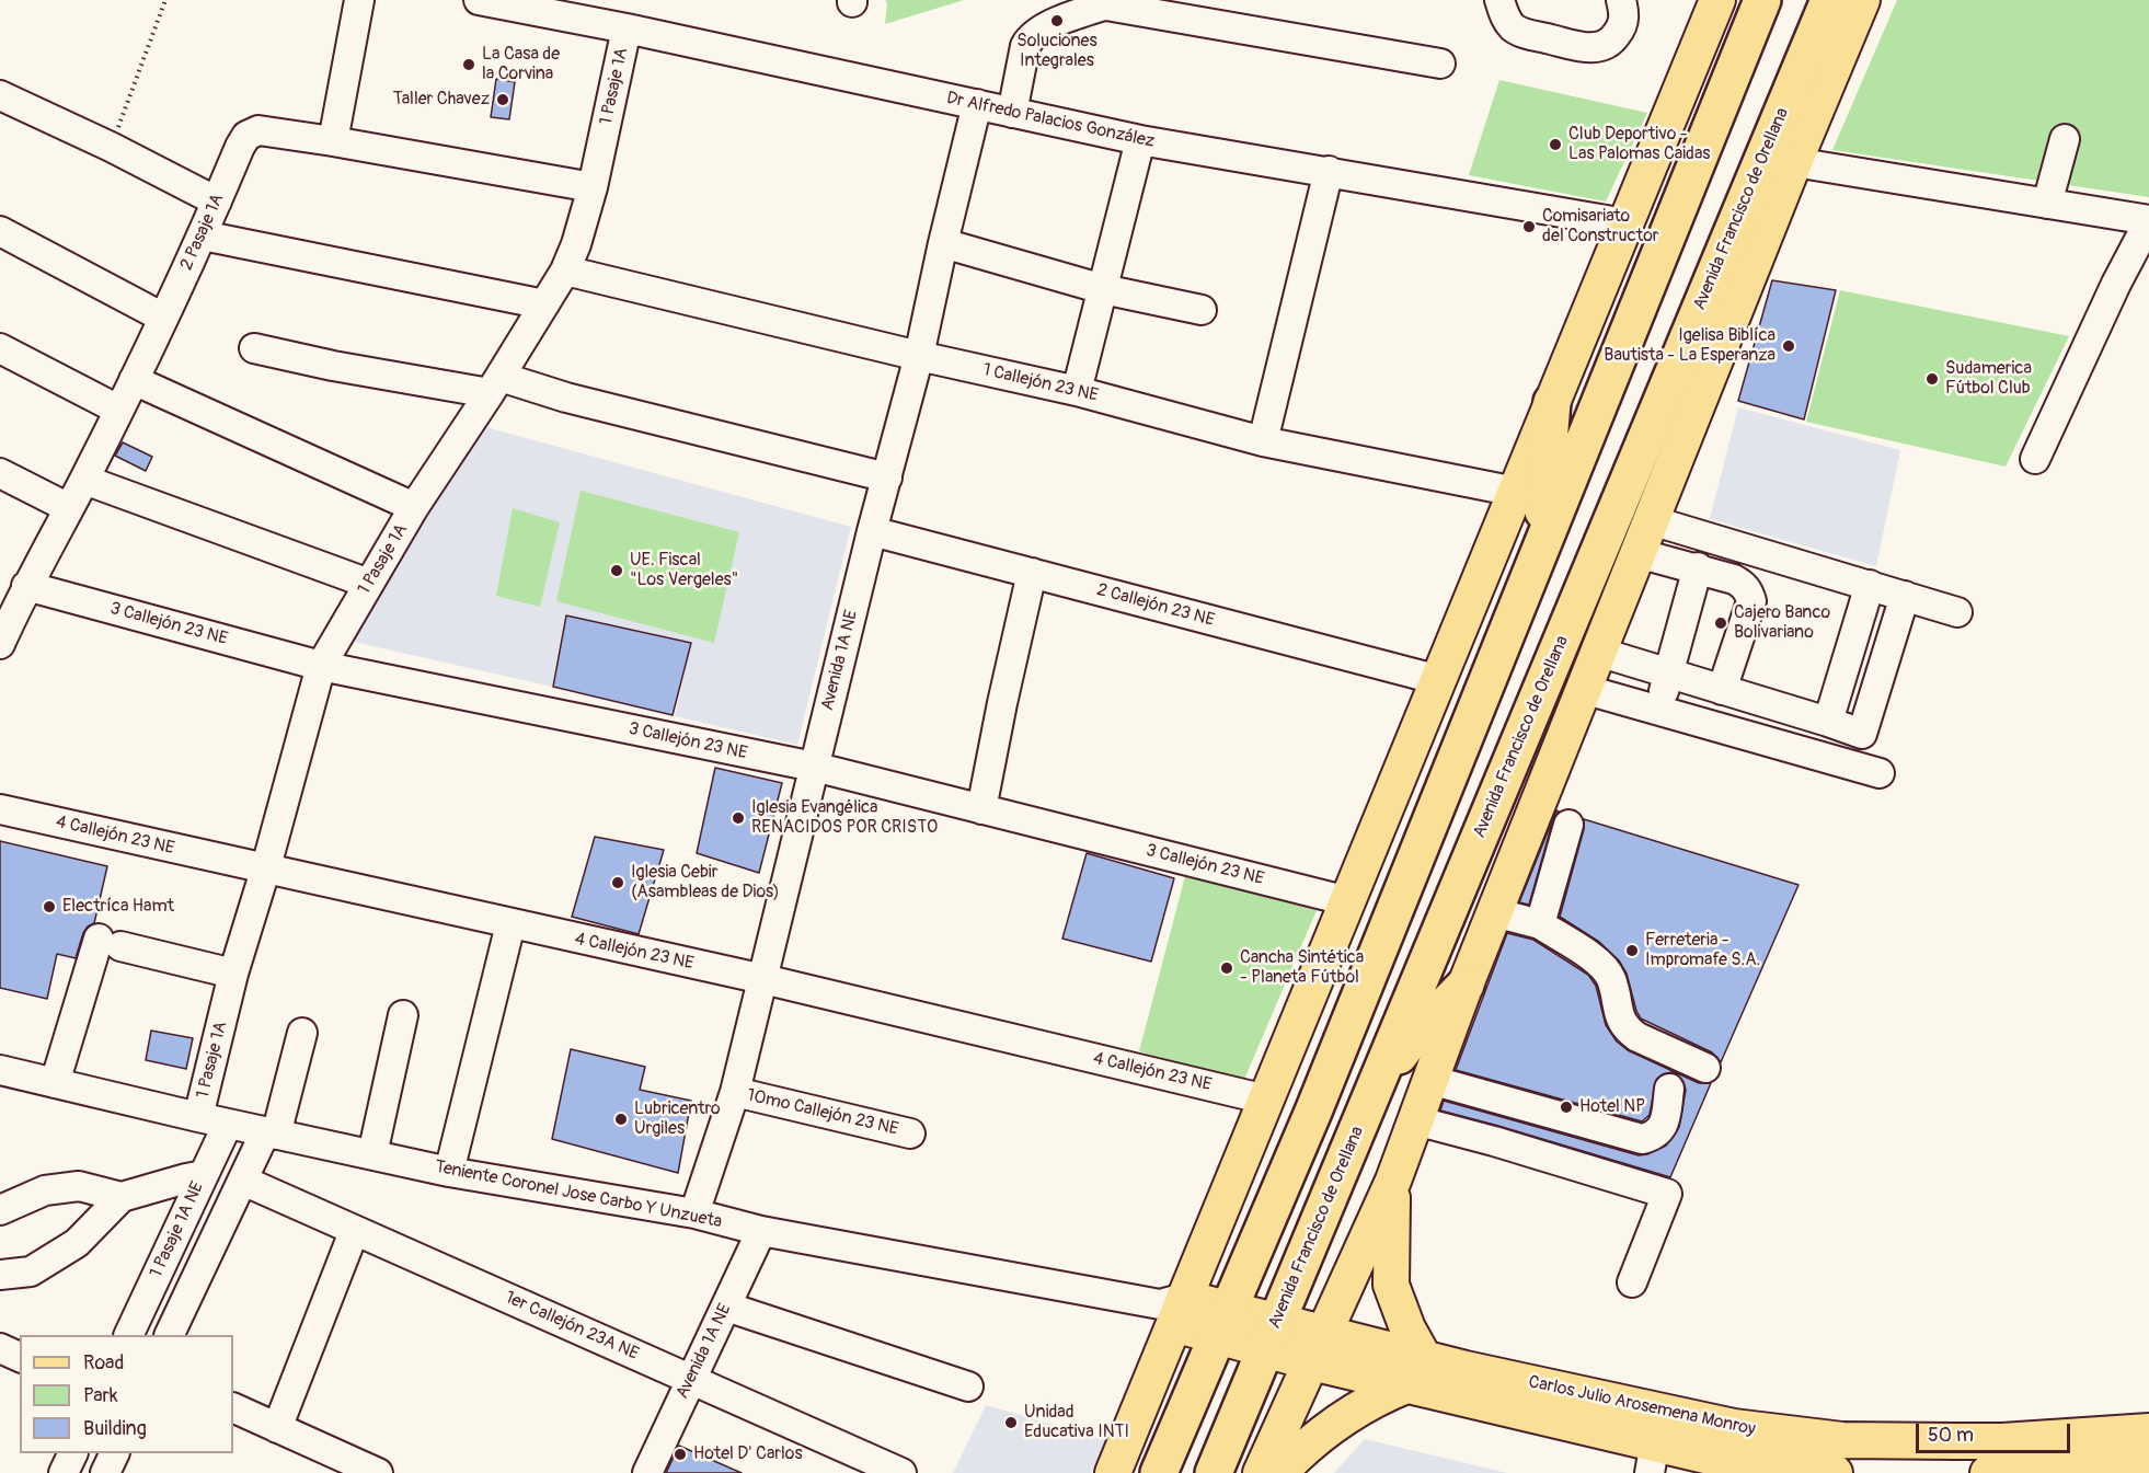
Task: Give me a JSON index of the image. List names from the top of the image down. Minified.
{"streets":{"highway":["Avenida Francisco de Orellana"],"main road":["Carlos Julio Arosemena Monroy"],"street":["1 Pasaje 1A","Dr Alfredo Palacios González","2 Pasaje 1A","1 Callejón 23 NE","2 Callejón 23 NE","3 Callejón 23 NE","Avenida 1A NE","4 Callejón 23 NE","10mo Callejón 23 NE","Teniente Coronel Jose Carbo Y Unzueta","1 Pasaje 1A NE","1er Callejón 23A NE"]},"crossings":[["1 Pasaje 1A","Dr Alfredo Palacios González"],["1 Pasaje 1A","2 Pasaje 1A"],["1 Pasaje 1A","1 Callejón 23 NE"],["1 Pasaje 1A","3 Callejón 23 NE"],["1 Pasaje 1A","4 Callejón 23 NE"],["1 Pasaje 1A","Teniente Coronel Jose Carbo Y Unzueta"],["Dr Alfredo Palacios González","Avenida 1A NE"],["Avenida Francisco de Orellana","Carlos Julio Arosemena Monroy"],["2 Pasaje 1A","3 Callejón 23 NE"],["1 Callejón 23 NE","Avenida 1A NE"],["2 Callejón 23 NE","Avenida 1A NE"],["3 Callejón 23 NE","Avenida 1A NE"],["Avenida 1A NE","4 Callejón 23 NE"],["Avenida 1A NE","10mo Callejón 23 NE"],["Avenida 1A NE","Teniente Coronel Jose Carbo Y Unzueta"],["Avenida 1A NE","1er Callejón 23A NE"],["Teniente Coronel Jose Carbo Y Unzueta","1 Pasaje 1A NE"],["Teniente Coronel Jose Carbo Y Unzueta","Carlos Julio Arosemena Monroy"]],"places":["Soluciones Integrales","La Casa de la Corvina","Taller Chavez","Club Deportivo - Las Palomas Caidas","Comisariato del Constructor","Igelisa Biblíca Bautista - La Esperanza","Sudamerica Fútbol Club","UE. Fiscal \"Los Vergeles\"","Cajero Banco Bolivariano","Iglesia Evangélica RENACIDOS POR CRISTO","Iglesia Cebir (Asambleas de Dios)","Electríca Hamt","Ferreteria - Impromafe S.A.","Cancha Sintética - Planeta Fútbol","Hotel NP","Lubricentro Urgiles","Unidad Educativa INTI","Hotel D' Carlos"],"legend":["Road","Park","Building"],"scale_bar":"50 m"}
